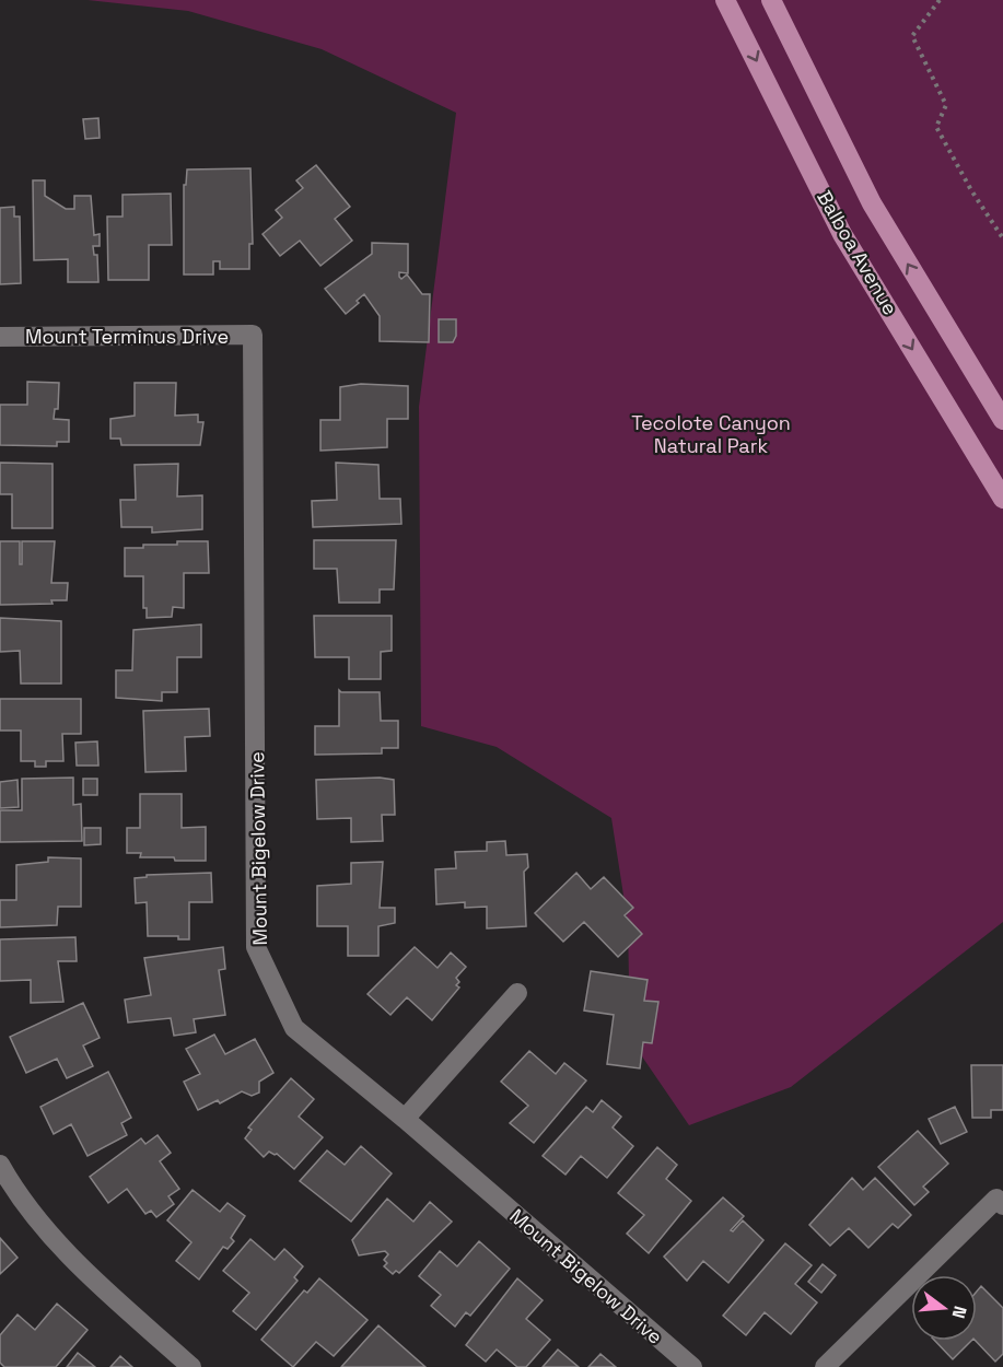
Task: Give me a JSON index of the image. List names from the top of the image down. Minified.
{"streets":{"main road":["Balboa Avenue"],"street":["Mount Terminus Drive","Mount Bigelow Drive"]},"crossings":[["Mount Terminus Drive","Mount Bigelow Drive"]],"parks":["Tecolote Canyon Natural Park"],"north":"right"}
